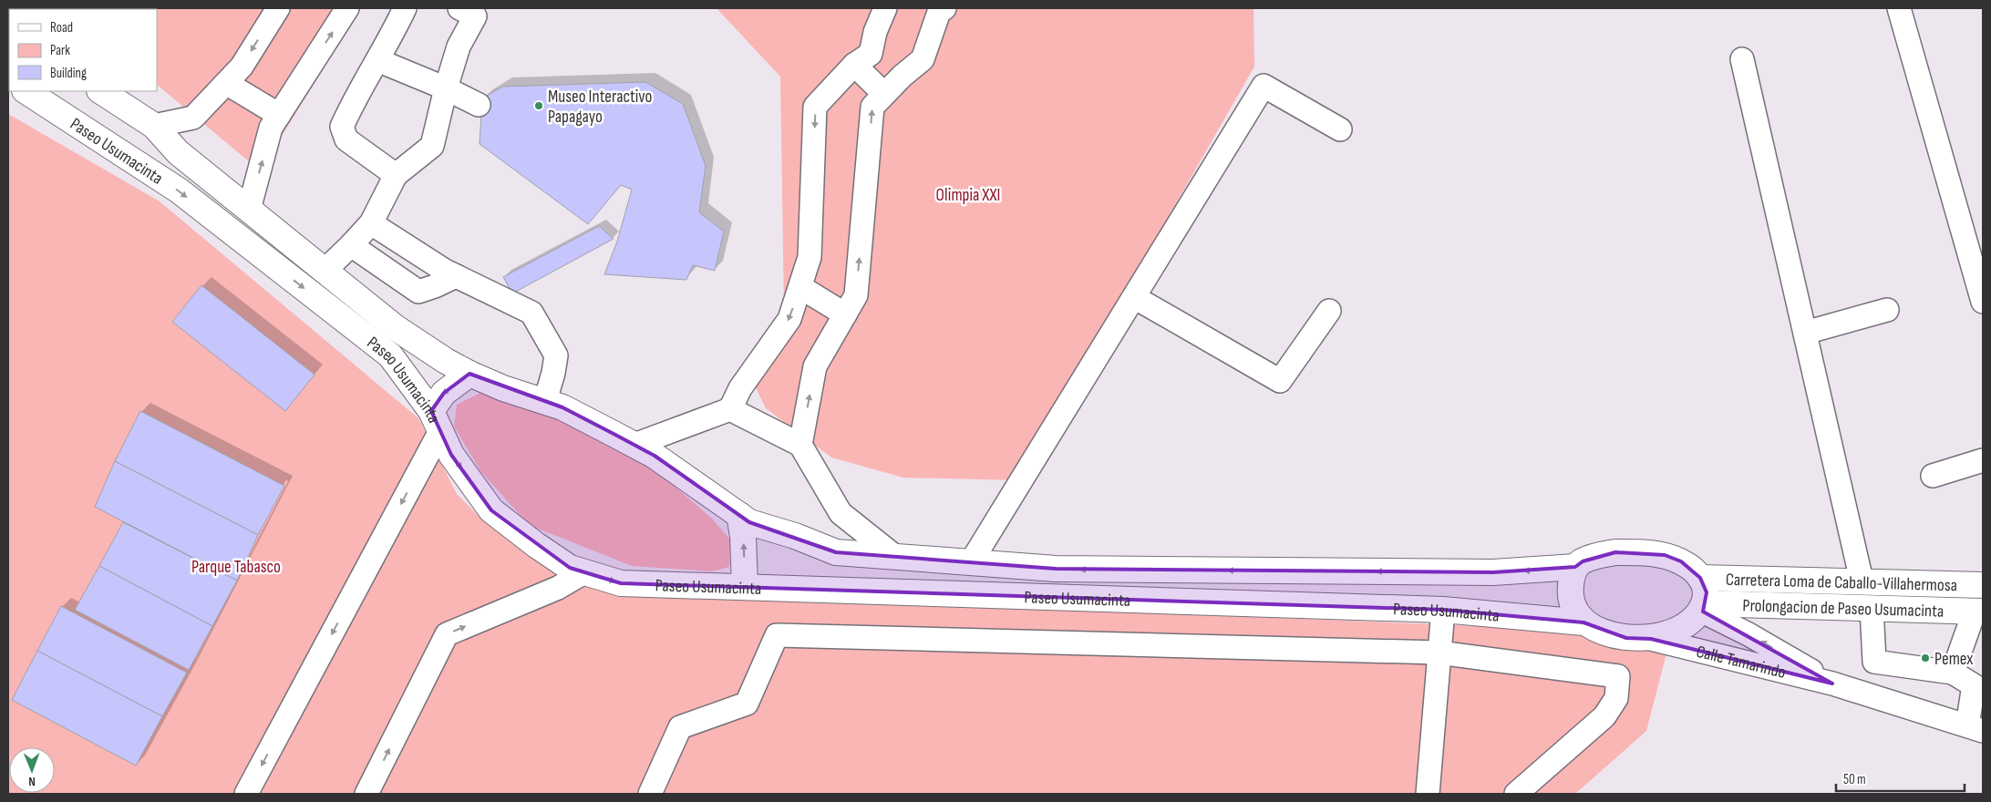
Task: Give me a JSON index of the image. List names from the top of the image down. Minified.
{"streets":{"main road":["Paseo Usumacinta","Carretera Loma de Caballo-Villahermosa","Prolongacion de Paseo Usumacinta"],"street":["Calle Tamarindo"]},"crossings":[["Paseo Usumacinta","Carretera Loma de Caballo-Villahermosa"],["Paseo Usumacinta","Prolongacion de Paseo Usumacinta"],["Paseo Usumacinta","Calle Tamarindo"],["Carretera Loma de Caballo-Villahermosa","Prolongacion de Paseo Usumacinta"],["Carretera Loma de Caballo-Villahermosa","Calle Tamarindo"],["Prolongacion de Paseo Usumacinta","Calle Tamarindo"]],"parks":["Olimpia XXI","Parque Tabasco"],"places":["Museo Interactivo Papagayo","Pemex"],"legend":["Road","Park","Building"],"scale_bar":"50 m","north":"bottom"}
